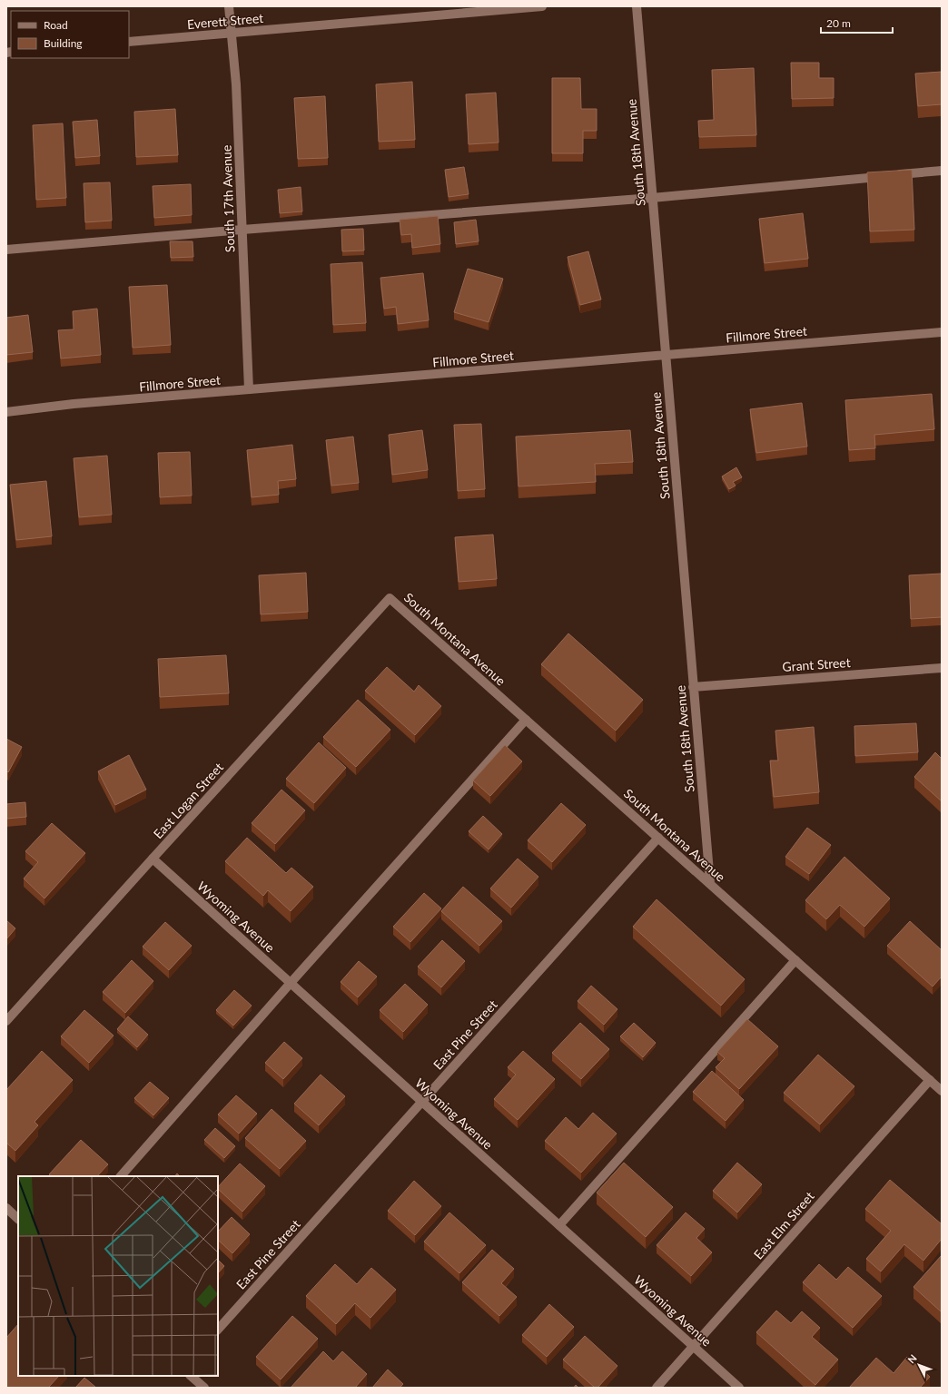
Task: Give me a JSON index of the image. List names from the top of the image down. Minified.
{"streets":{"street":["Everett Street","South 18th Avenue","South 17th Avenue","Fillmore Street","South Montana Avenue","Grant Street","East Logan Street","Wyoming Avenue","East Pine Street","East Elm Street"]},"crossings":[["Everett Street","South 17th Avenue"],["South 18th Avenue","Fillmore Street"],["South 18th Avenue","South Montana Avenue"],["South 18th Avenue","Grant Street"],["South 17th Avenue","Fillmore Street"],["South Montana Avenue","East Logan Street"],["South Montana Avenue","East Pine Street"],["South Montana Avenue","East Elm Street"],["East Logan Street","Wyoming Avenue"],["Wyoming Avenue","East Pine Street"],["Wyoming Avenue","East Elm Street"]],"legend":["Road","Building"],"scale_bar":"20 m","north":"top left"}
